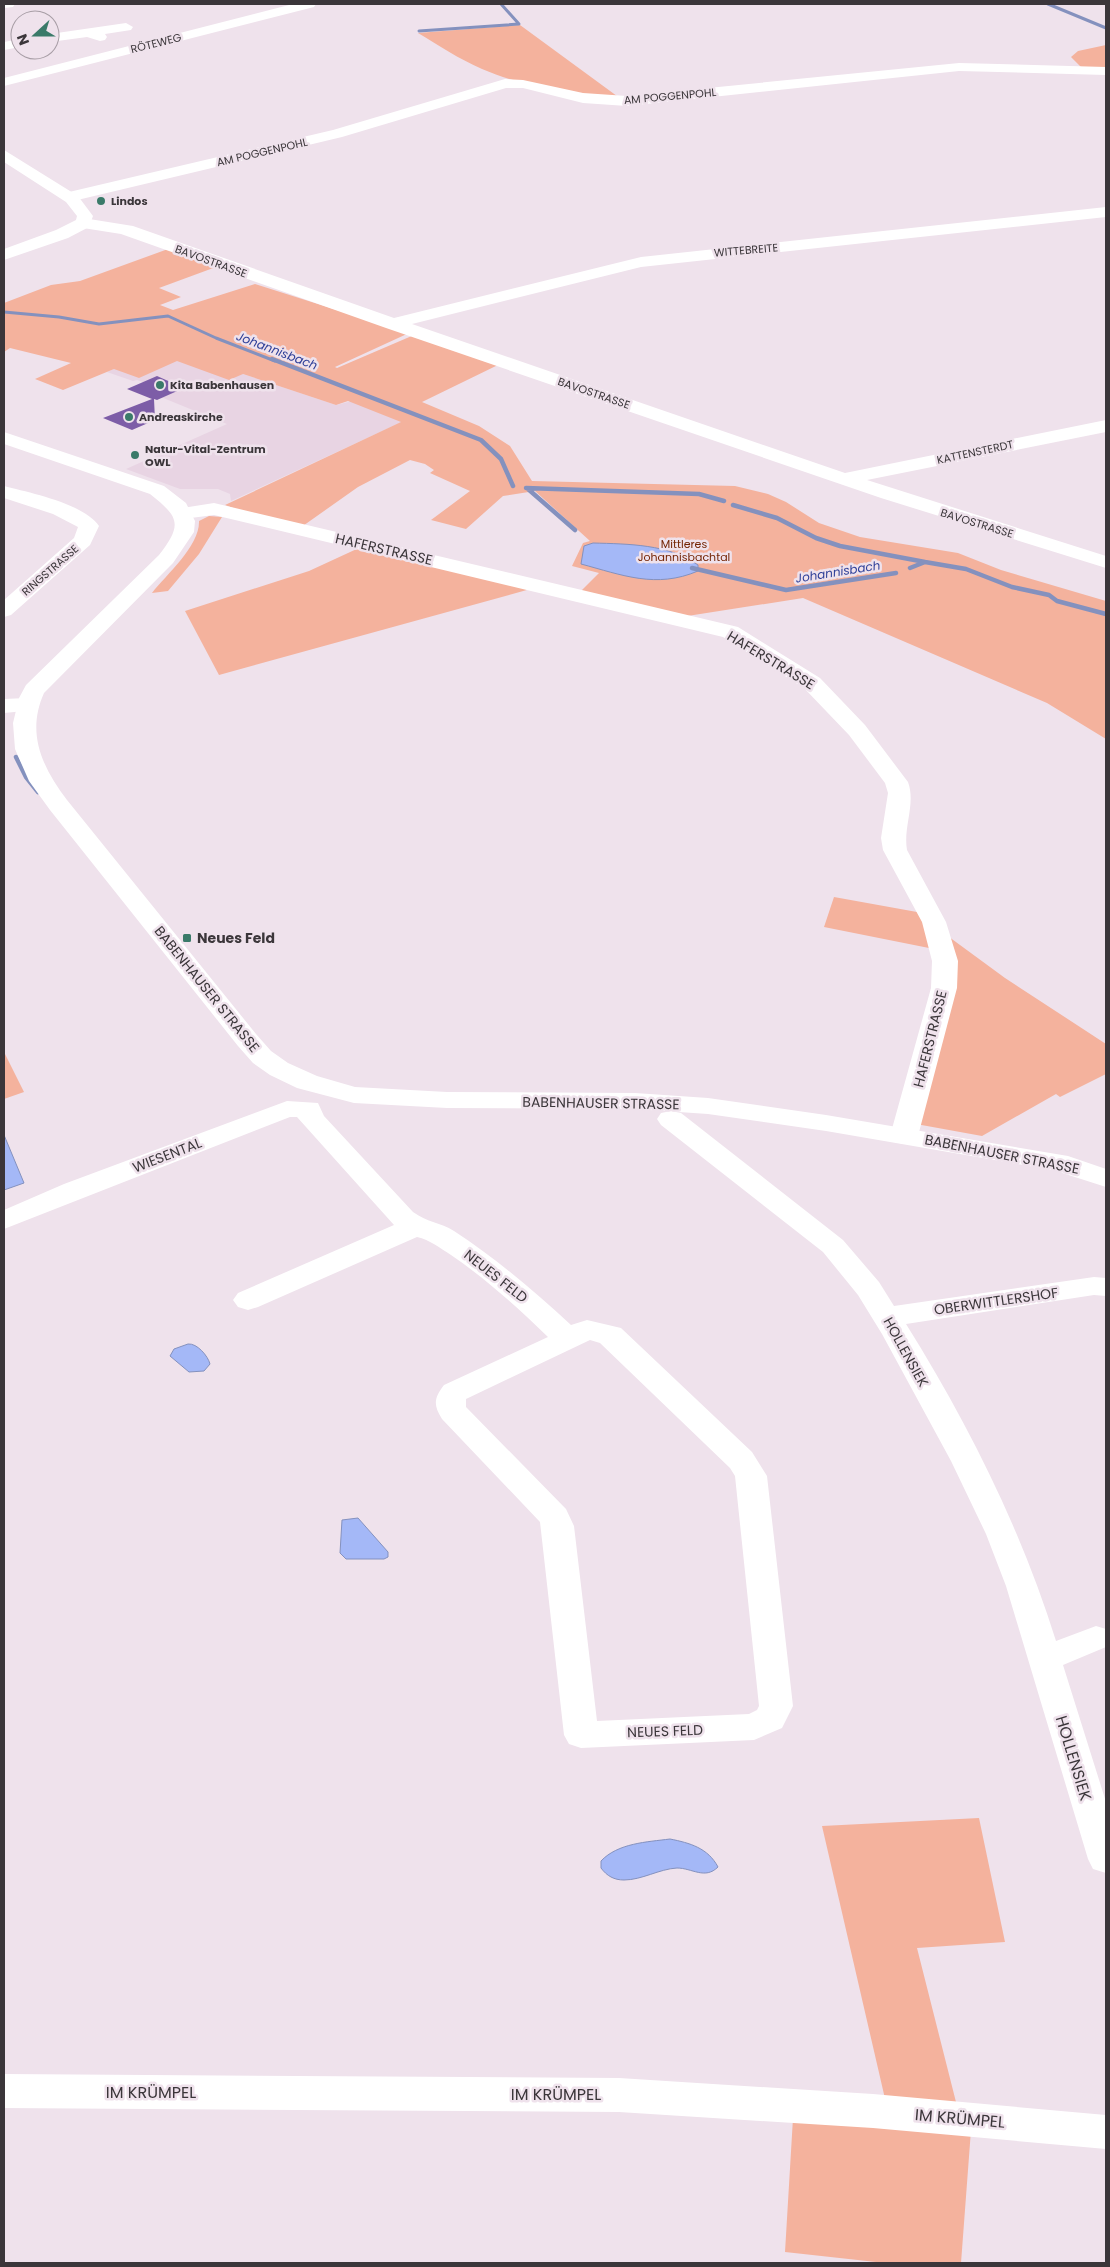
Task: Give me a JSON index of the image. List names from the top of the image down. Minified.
{"streets":{"street":["RÖTEWEG","AM POGGENPOHL","WITTEBREITE","BAVOSTRASSE","KATTENSTERDT","HAFERSTRASSE","RINGSTRASSE","BABENHAUSER STRASSE","WIESENTAL","NEUES FELD","OBERWITTLERSHOF","HOLLENSIEK","IM KRÜMPEL"]},"crossings":[["WITTEBREITE","BAVOSTRASSE"],["BAVOSTRASSE","KATTENSTERDT"],["HAFERSTRASSE","BABENHAUSER STRASSE"],["BABENHAUSER STRASSE","WIESENTAL"],["BABENHAUSER STRASSE","NEUES FELD"],["WIESENTAL","NEUES FELD"],["OBERWITTLERSHOF","HOLLENSIEK"]],"water":["Johannisbach"],"parks":["Mittleres Johannisbachtal"],"places":{"other":["Lindos","Kita Babenhausen","Andreaskirche","Natur-Vital-Zentrum OWL"],"transit":["Neues Feld"]},"north":"left"}
